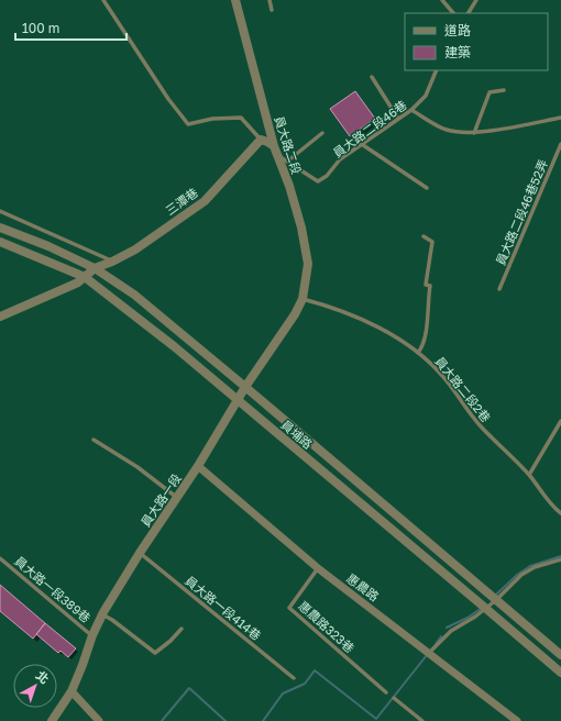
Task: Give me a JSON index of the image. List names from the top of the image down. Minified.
{"streets":{"street":["員大路二段","三潭巷","員埔路","員大路一段","惠農路"],"lane":["員大路二段46巷","員大路二段46巷52弄","員大路二段2巷","員大路一段389巷","員大路一段414巷","惠農路323巷"]},"crossings":[["員大路二段46巷","員大路二段"],["員大路二段","員大路二段2巷"],["員大路二段","員大路一段"],["三潭巷","員埔路"],["員大路二段2巷","員大路一段"],["員埔路","員大路一段"],["員大路一段","惠農路"],["員大路一段","員大路一段389巷"],["員大路一段","員大路一段414巷"],["惠農路","惠農路323巷"]],"legend":["道路","建築"],"scale_bar":"100 m","north":"top right"}
